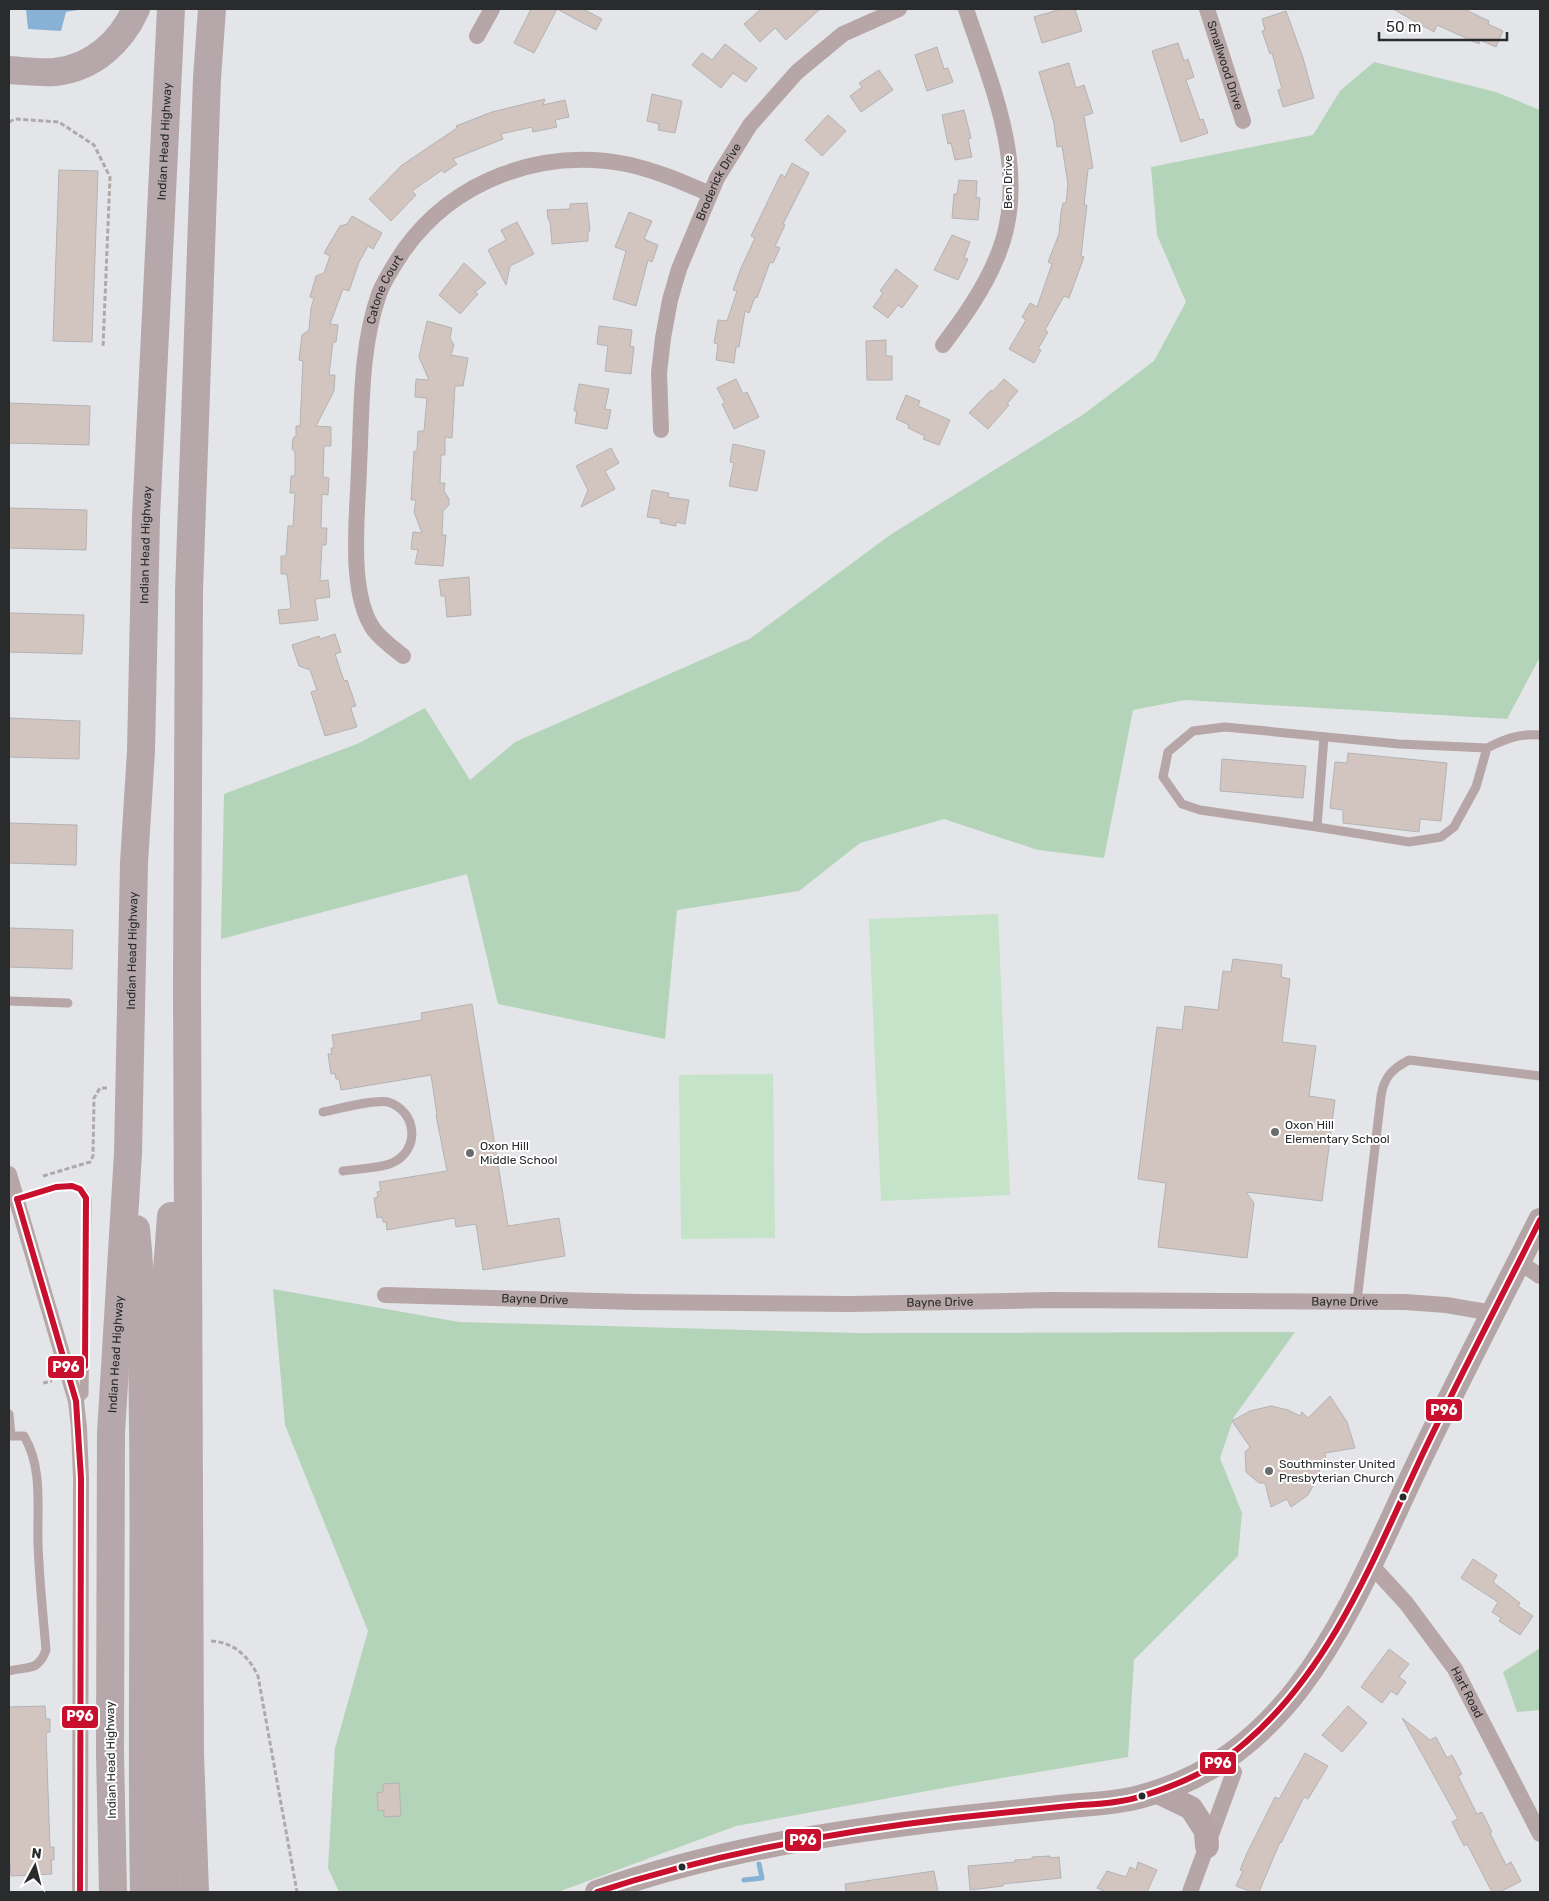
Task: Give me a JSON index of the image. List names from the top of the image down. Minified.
{"streets":{"highway":["Indian Head Highway"],"street":["Smallwood Drive","Ben Drive","Broderick Drive","Catone Court","Bayne Drive","Hart Road"]},"crossings":[["Broderick Drive","Catone Court"]],"places":["Oxon Hill Elementary School","Oxon Hill Middle School","Southminster United Presbyterian Church"],"lines":["transit line P96"],"scale_bar":"50 m","north":"top"}
